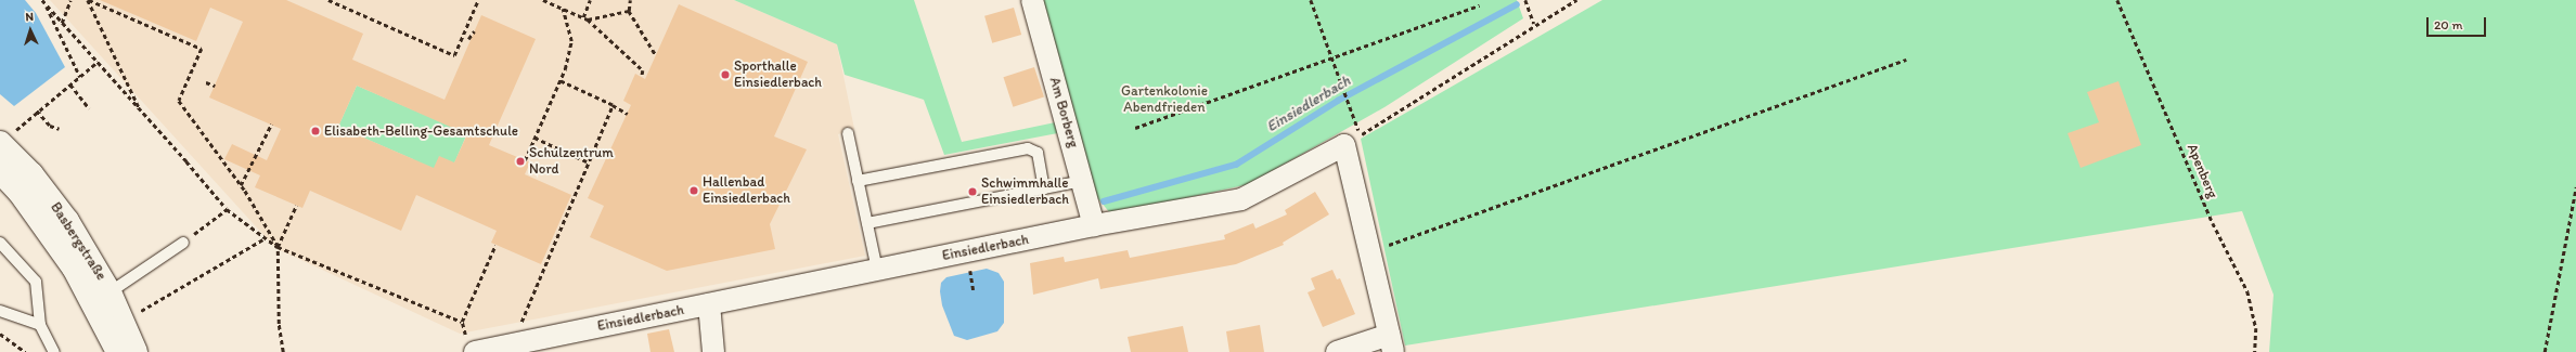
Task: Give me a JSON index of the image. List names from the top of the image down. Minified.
{"streets":{"main road":["Basbergstraße"],"street":["Am Borberg","Einsiedlerbach"],"path":["Apenberg"]},"crossings":[["Am Borberg","Einsiedlerbach"]],"water":["Einsiedlerbach"],"parks":["Gartenkolonie Abendfrieden"],"places":["Sporthalle Einsiedlerbach","Elisabeth-Belling-Gesamtschule","Schulzentrum Nord","Hallenbad Einsiedlerbach","Schwimmhalle Einsiedlerbach"],"scale_bar":"20 m","north":"top"}
